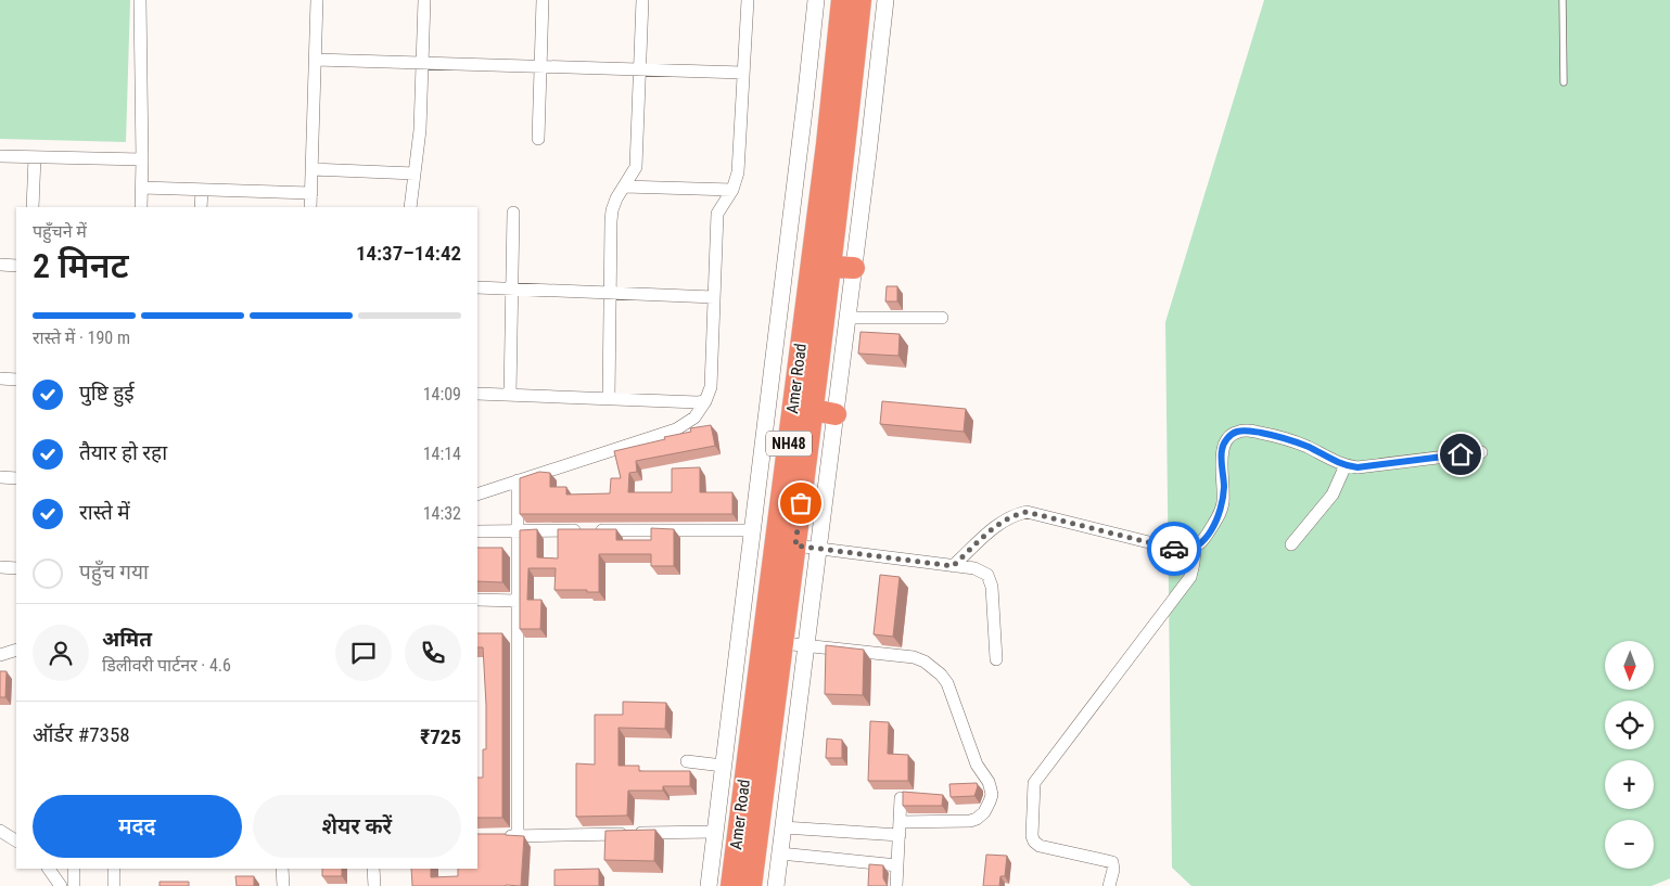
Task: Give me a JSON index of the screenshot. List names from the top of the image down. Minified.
{"streets":{"highway":["Amer Road","NH48"]},"north":"bottom","page":{"heading":["2 मिनट","पहुँचने में","14:37–14:42"],"panel":["अमित","डिलीवरी पार्टनर · 4.6","ऑर्डर #7358","₹725"],"bar":"रास्ते में · 190 m","list":[["पुष्टि हुई","14:09"],["तैयार हो रहा","14:14"],["रास्ते में","14:32"],"पहुँच गया"],"map_buttons":["+","−"],"buttons":["मदद","शेयर करें"]}}
